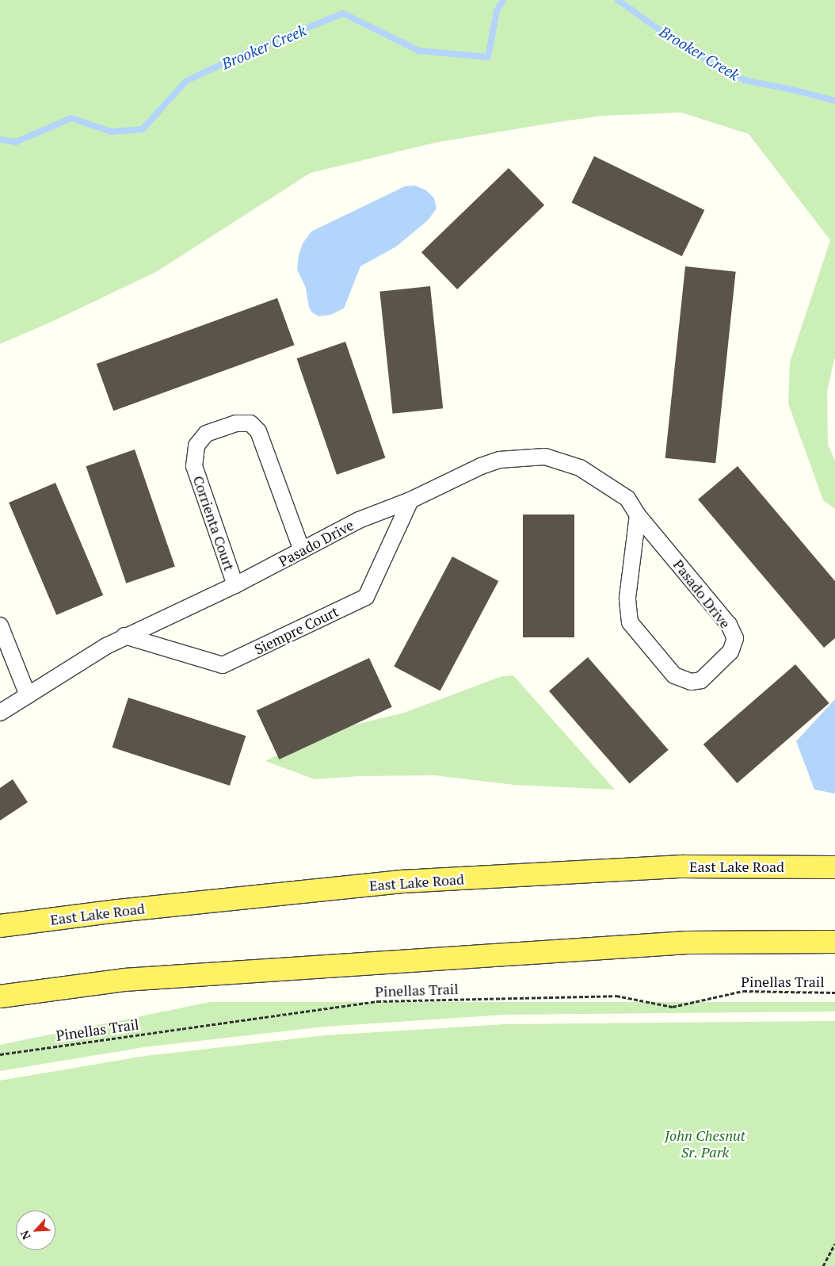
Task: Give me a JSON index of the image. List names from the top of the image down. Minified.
{"streets":{"main road":["East Lake Road"],"street":["Corrienta Court","Pasado Drive","Siempre Court"],"path":["Pinellas Trail"]},"crossings":[["Corrienta Court","Pasado Drive"],["Pasado Drive","Siempre Court"]],"water":["Brooker Creek"],"parks":["John Chesnut Sr. Park"],"north":"bottom left"}
